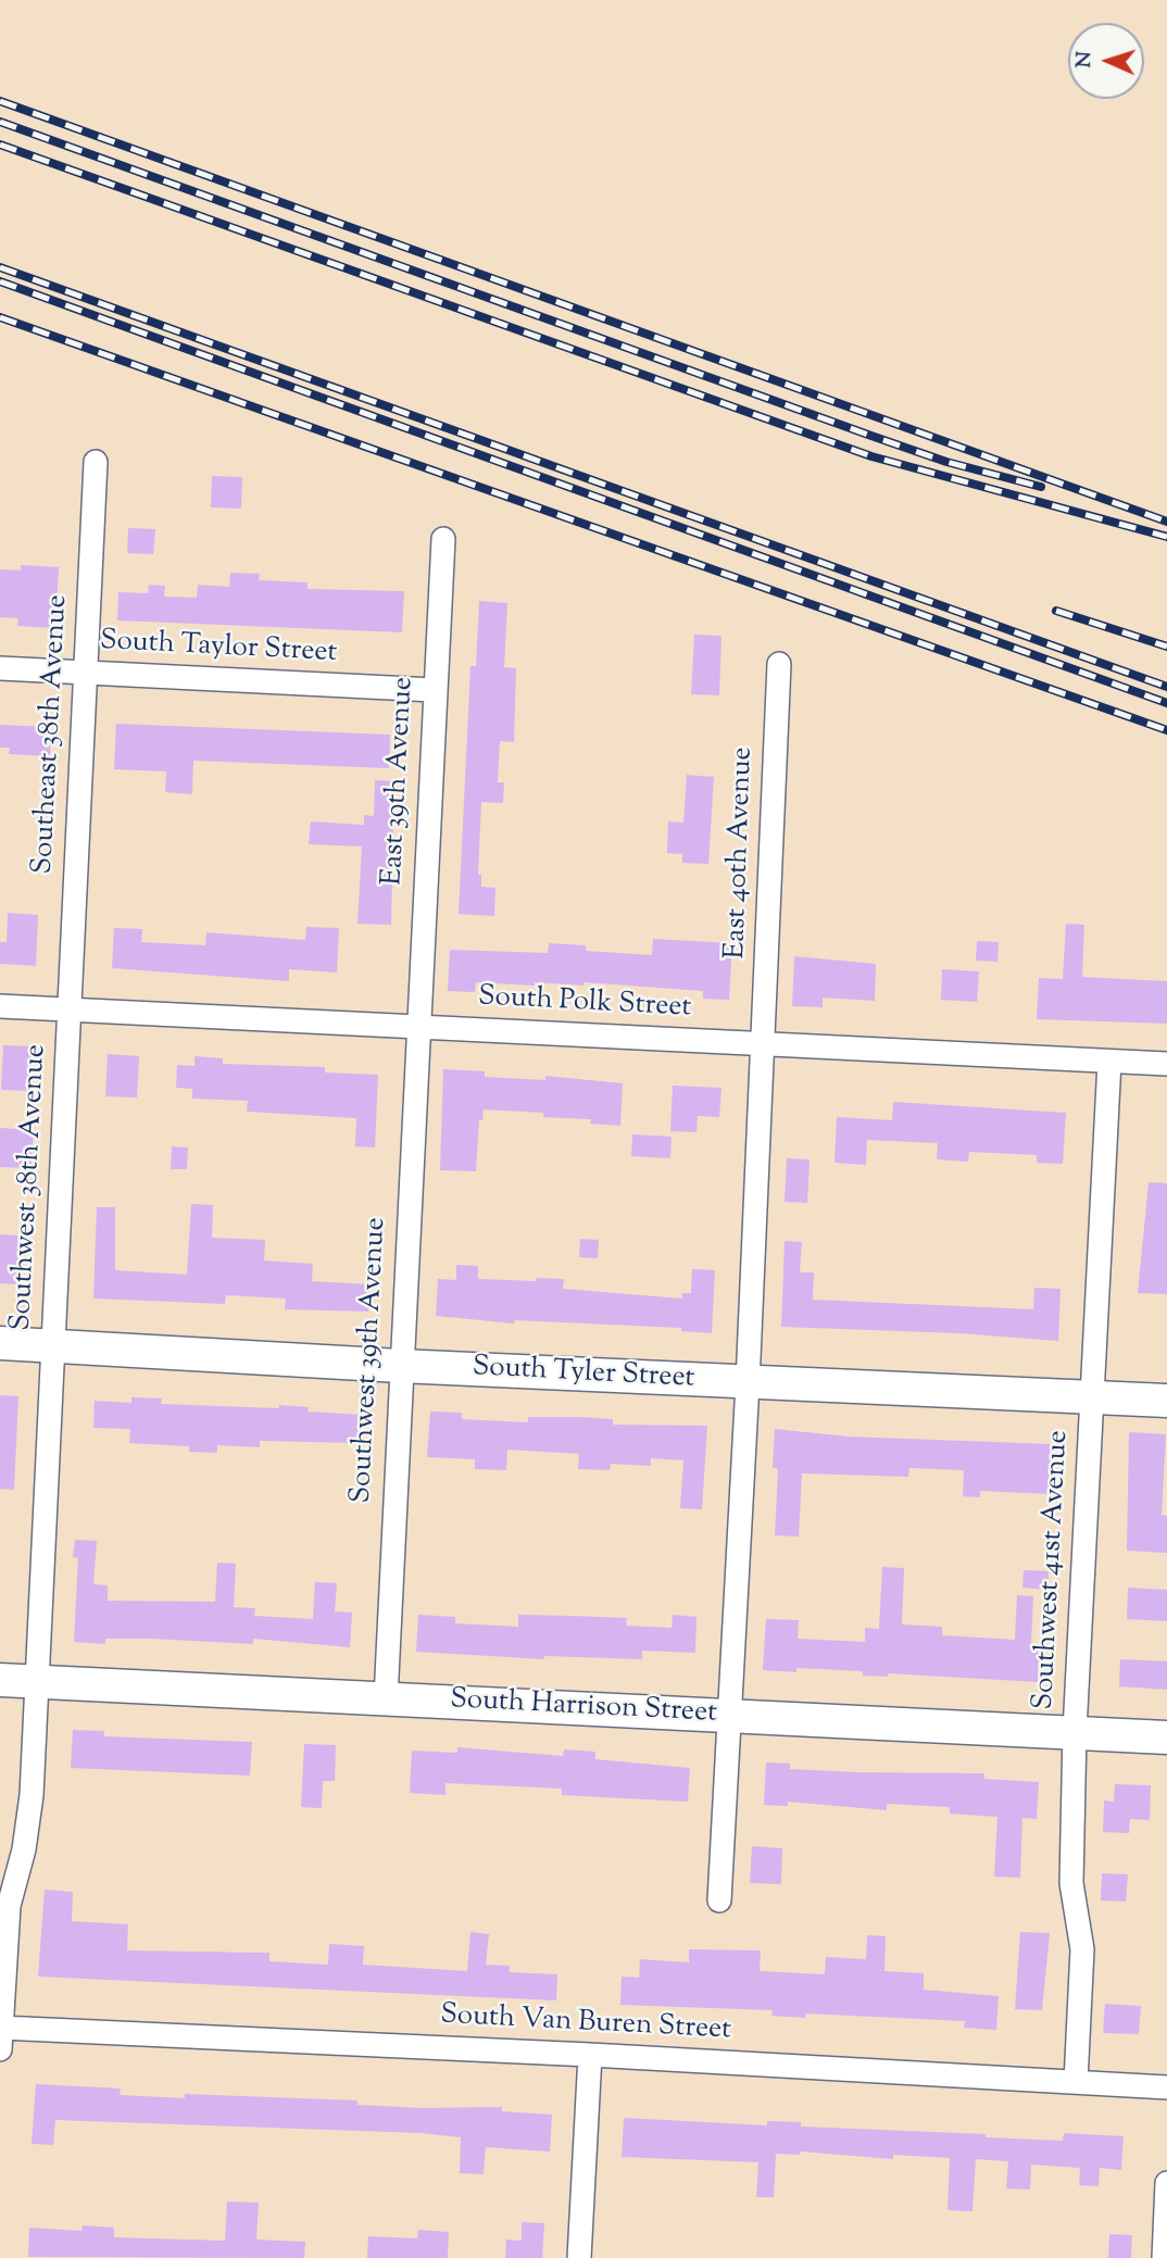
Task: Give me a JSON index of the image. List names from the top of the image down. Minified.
{"streets":{"main road":["South Tyler Street","South Harrison Street"],"street":["South Taylor Street","Southeast 38th Avenue","East 39th Avenue","East 40th Avenue","South Polk Street","Southwest 38th Avenue","Southwest 39th Avenue","Southwest 41st Avenue","South Van Buren Street"]},"crossings":[["South Taylor Street","Southeast 38th Avenue"],["South Taylor Street","East 39th Avenue"],["Southeast 38th Avenue","South Polk Street"],["Southeast 38th Avenue","Southwest 38th Avenue"],["East 39th Avenue","South Polk Street"],["East 39th Avenue","Southwest 39th Avenue"],["East 40th Avenue","South Polk Street"],["East 40th Avenue","South Tyler Street"],["East 40th Avenue","South Harrison Street"],["South Polk Street","Southwest 38th Avenue"],["South Polk Street","Southwest 39th Avenue"],["South Polk Street","Southwest 41st Avenue"],["Southwest 38th Avenue","South Tyler Street"],["Southwest 38th Avenue","South Harrison Street"],["Southwest 38th Avenue","South Van Buren Street"],["Southwest 39th Avenue","South Tyler Street"],["Southwest 39th Avenue","South Harrison Street"],["South Tyler Street","Southwest 41st Avenue"],["Southwest 41st Avenue","South Harrison Street"],["Southwest 41st Avenue","South Van Buren Street"]],"north":"left"}
